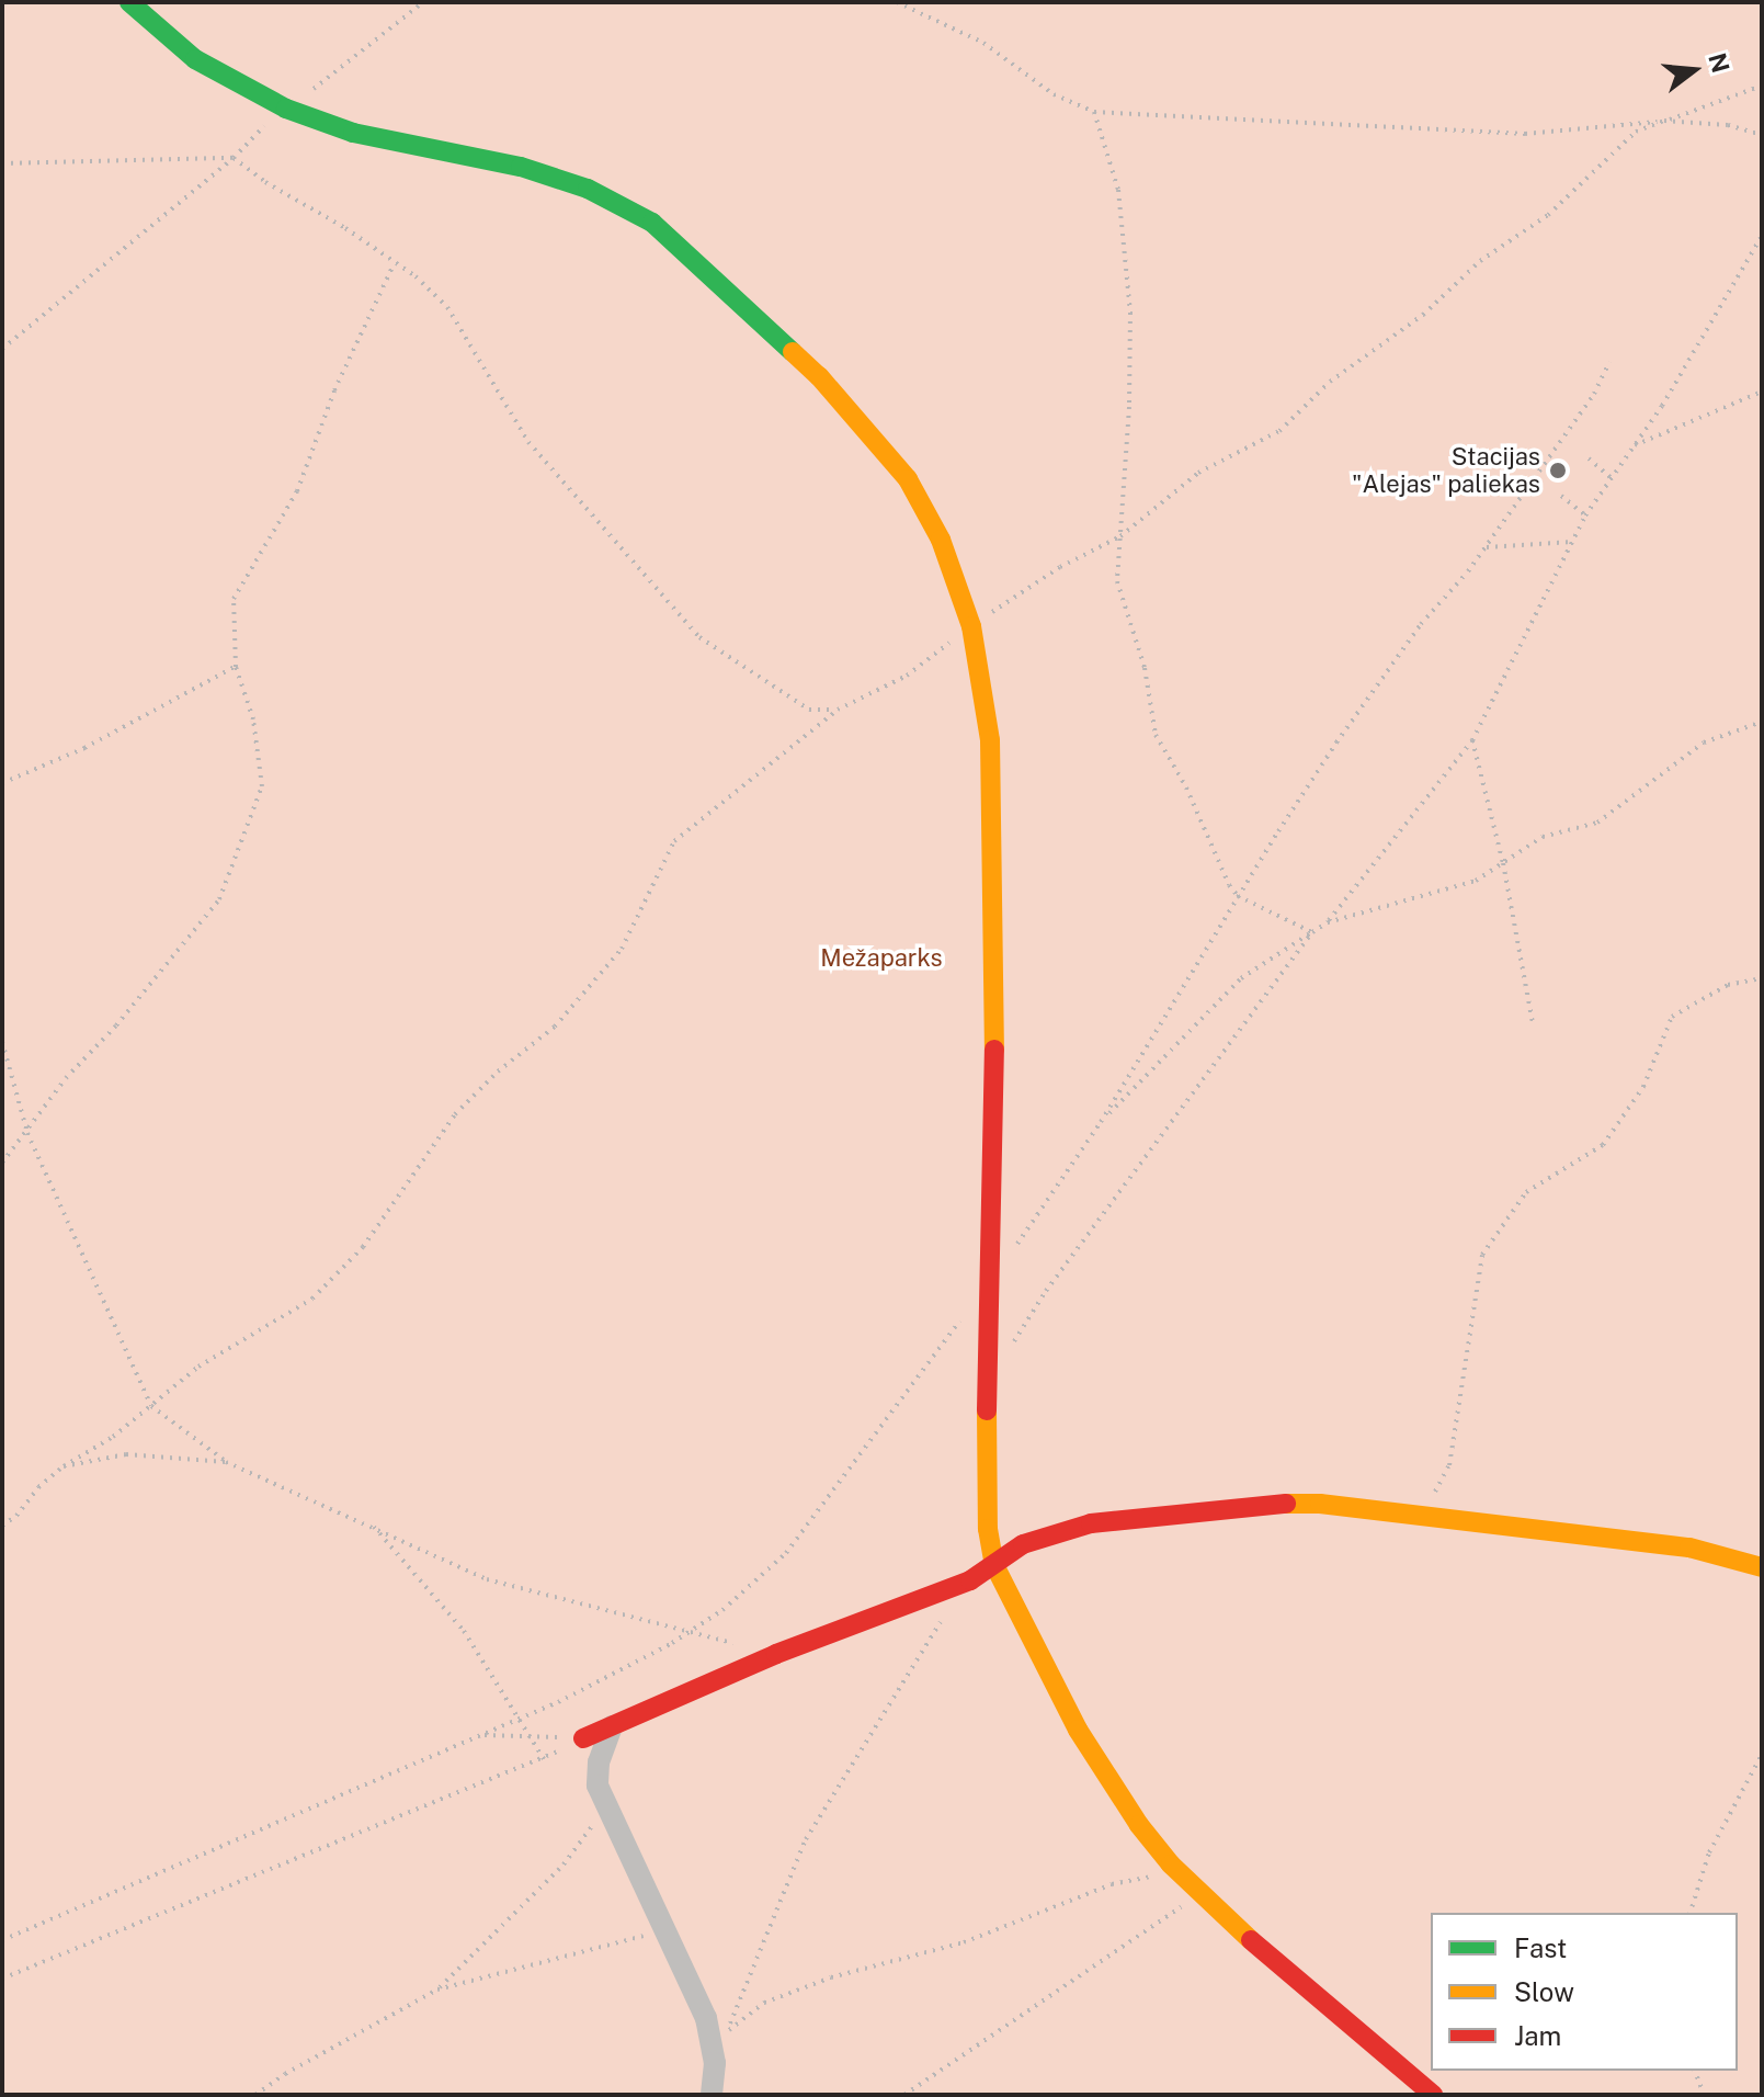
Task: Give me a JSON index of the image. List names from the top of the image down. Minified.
{"parks":["Mežaparks"],"places":["Stacijas \"Alejas\" paliekas"],"legend":["Fast","Slow","Jam"],"north":"right"}
